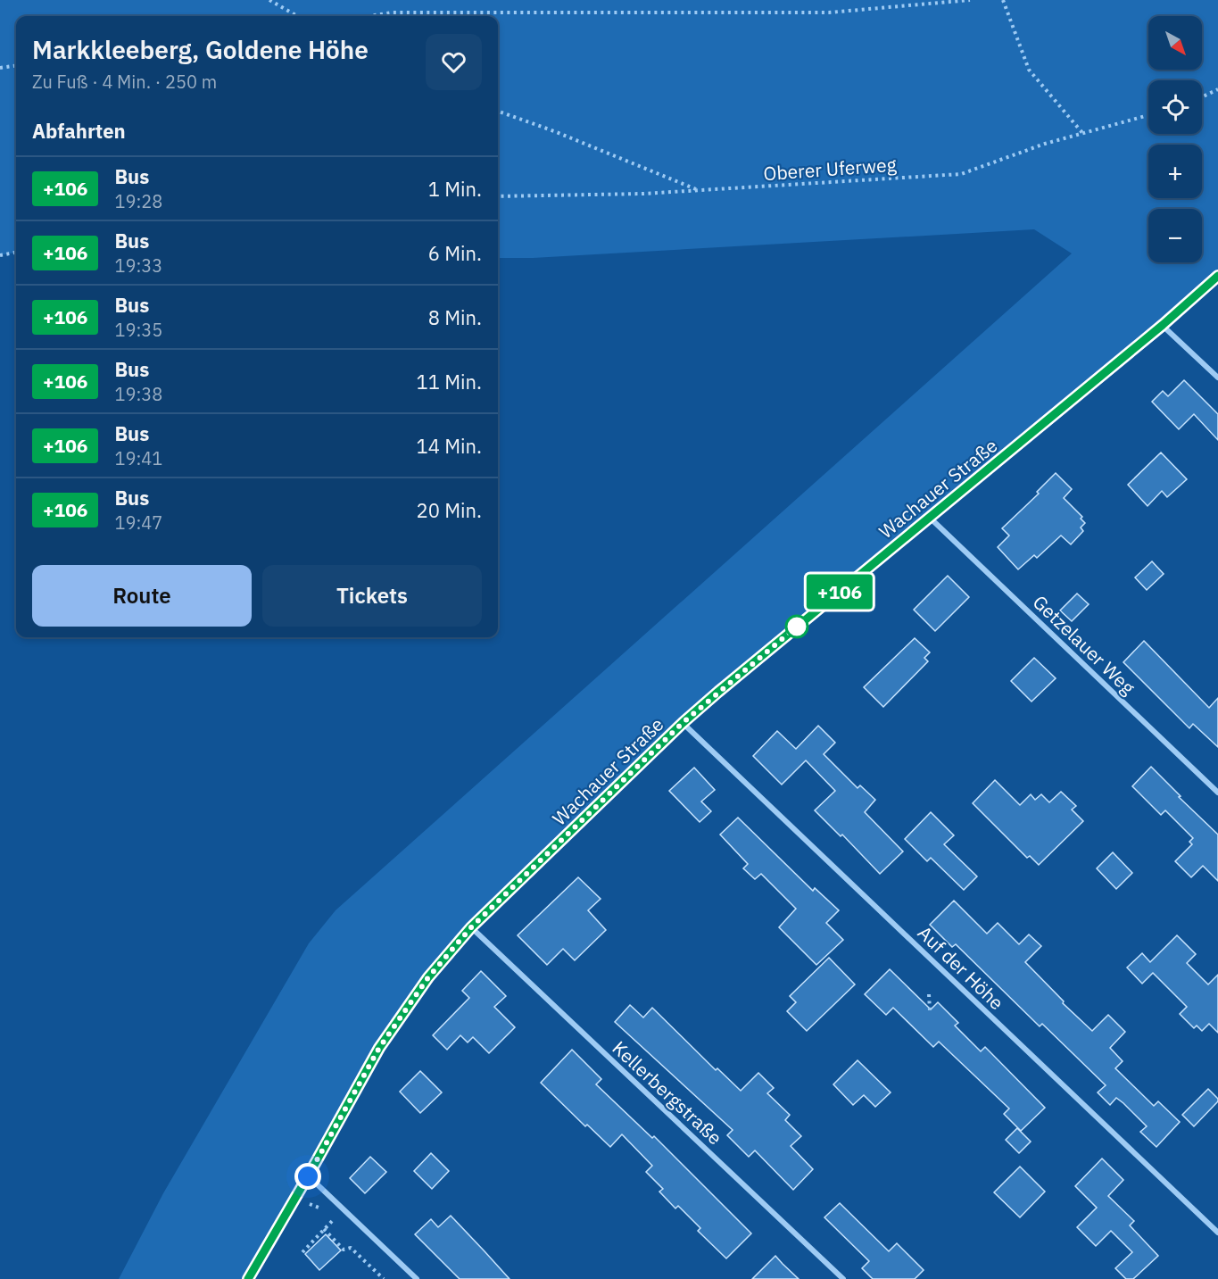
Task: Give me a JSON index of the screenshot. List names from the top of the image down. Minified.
{"streets":{"main road":["Wachauer Straße"],"street":["Getzelauer Weg","Auf der Höhe","Kellerbergstraße"],"path":["Oberer Uferweg"]},"crossings":[["Wachauer Straße","Getzelauer Weg"],["Wachauer Straße","Auf der Höhe"],["Wachauer Straße","Kellerbergstraße"]],"lines":["bus line +106"],"north":"bottom right","page":{"on_map":"+106","map_buttons":["+","−"],"heading":[["Markkleeberg, Goldene Höhe","Zu Fuß · 4 Min. · 250 m"],"Abfahrten"],"list":[{"mark":"+106","name":"Bus","note":"19:28","value":"1 Min."},{"mark":"+106","name":"Bus","note":"19:33","value":"6 Min."},{"mark":"+106","name":"Bus","note":"19:35","value":"8 Min."},{"mark":"+106","name":"Bus","note":"19:38","value":"11 Min."},{"mark":"+106","name":"Bus","note":"19:41","value":"14 Min."},{"mark":"+106","name":"Bus","note":"19:47","value":"20 Min."}],"buttons":["Route","Tickets"]}}
